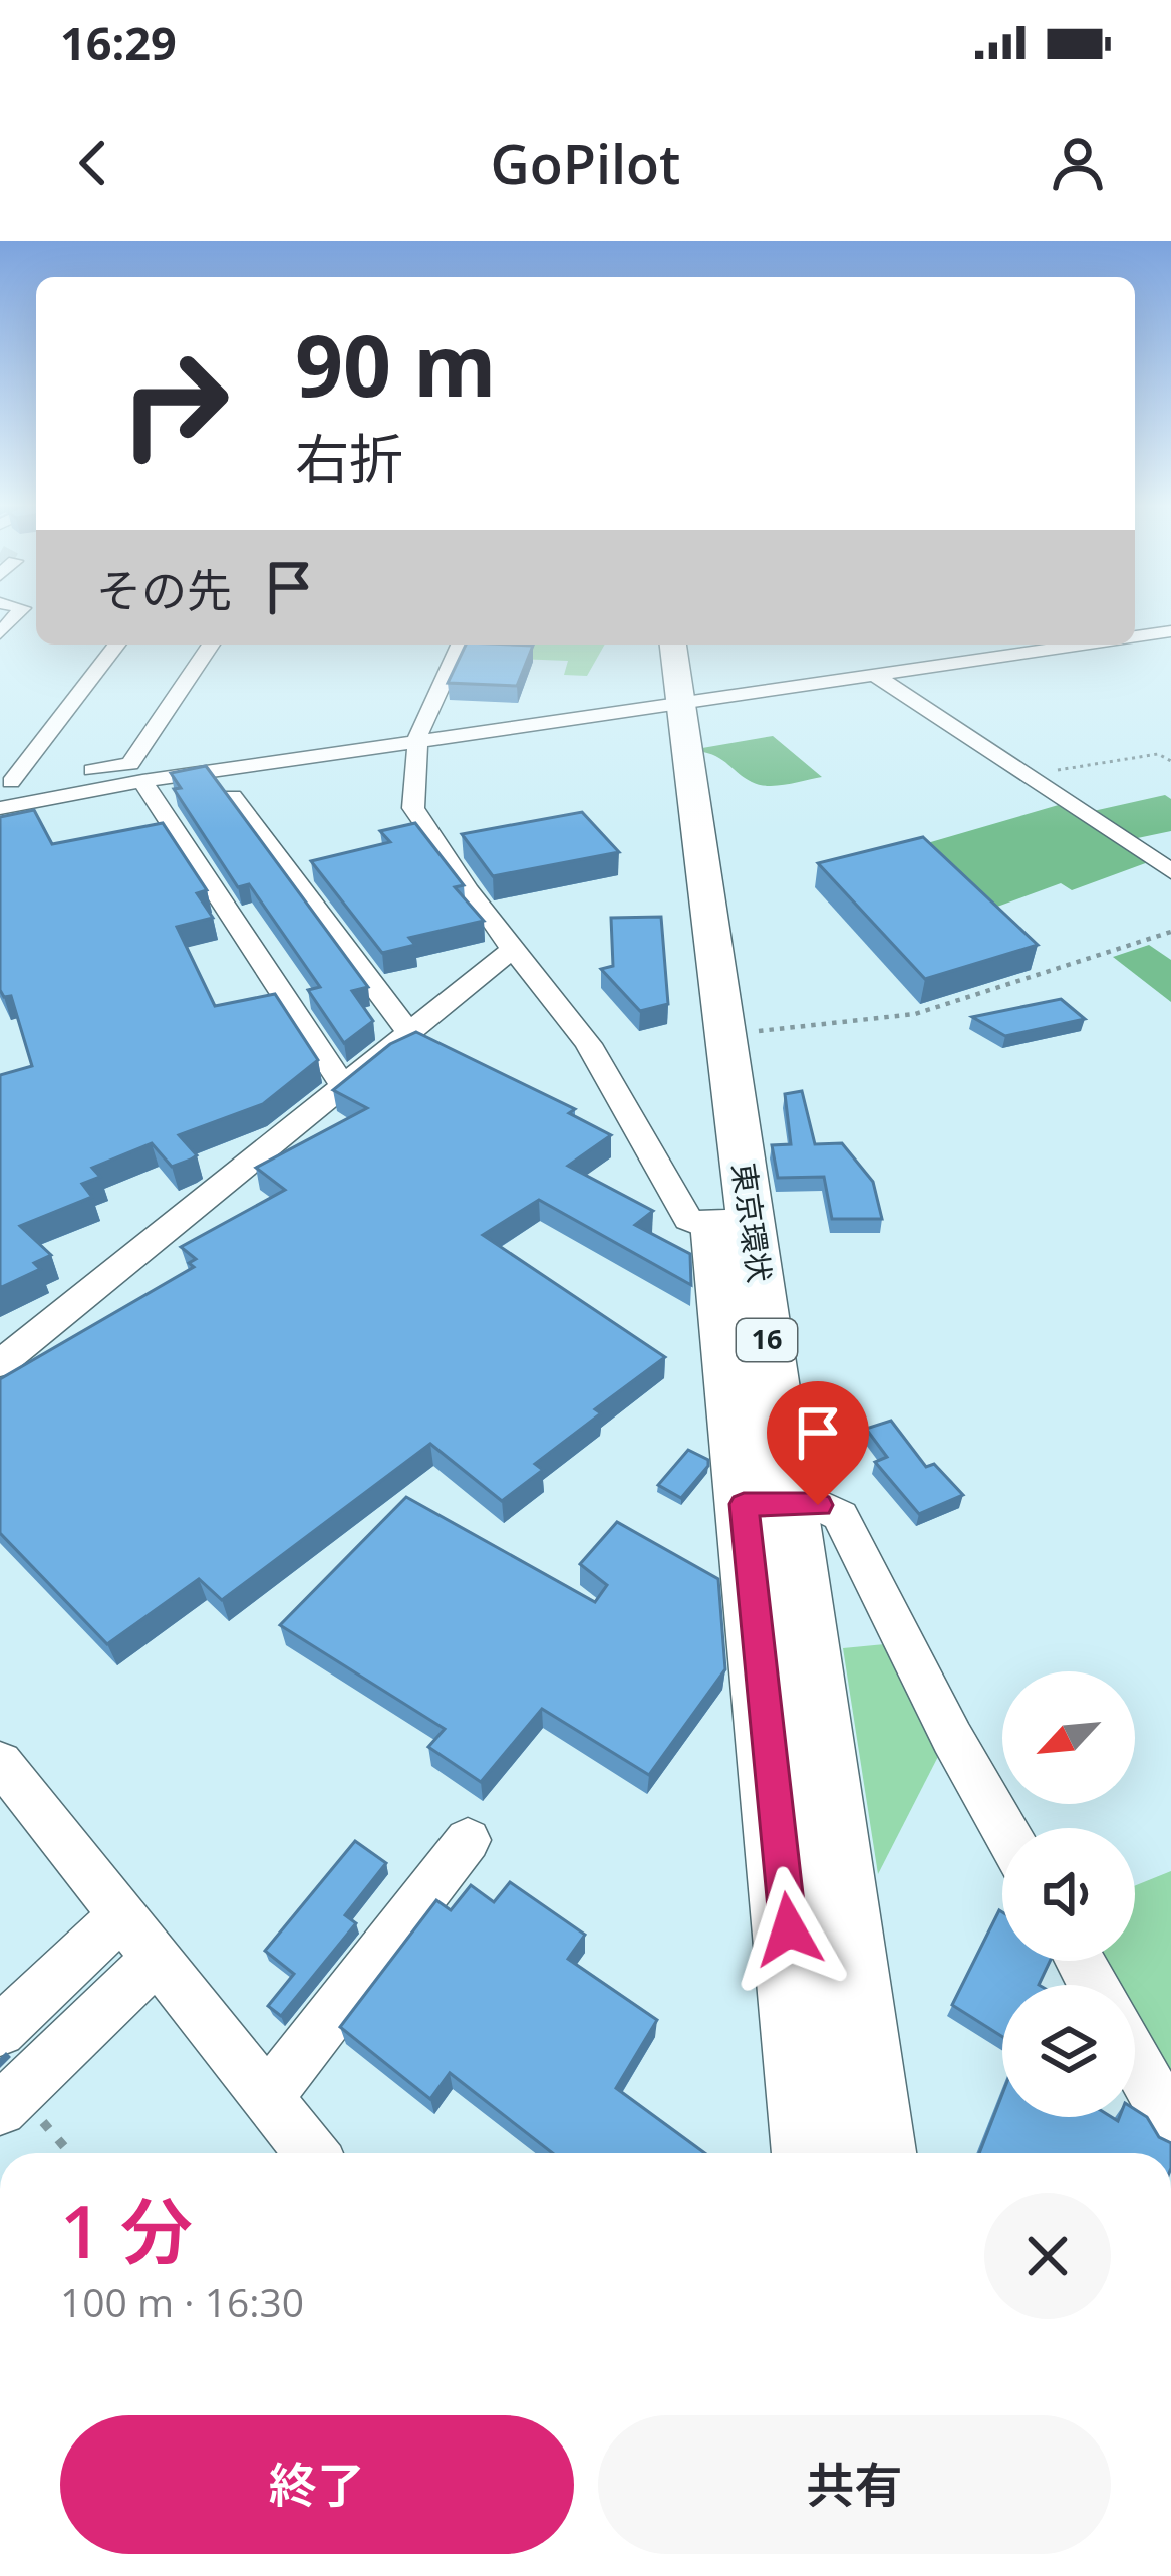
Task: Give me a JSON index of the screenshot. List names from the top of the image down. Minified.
{"streets":{"highway":["東京環状","16"]},"north":"bottom left","page":{"status":"16:29","header":"GoPilot","turn":["90 m","右折"],"then":"その先","heading":["1 分","100 m · 16:30"],"buttons":["終了","共有"]}}
